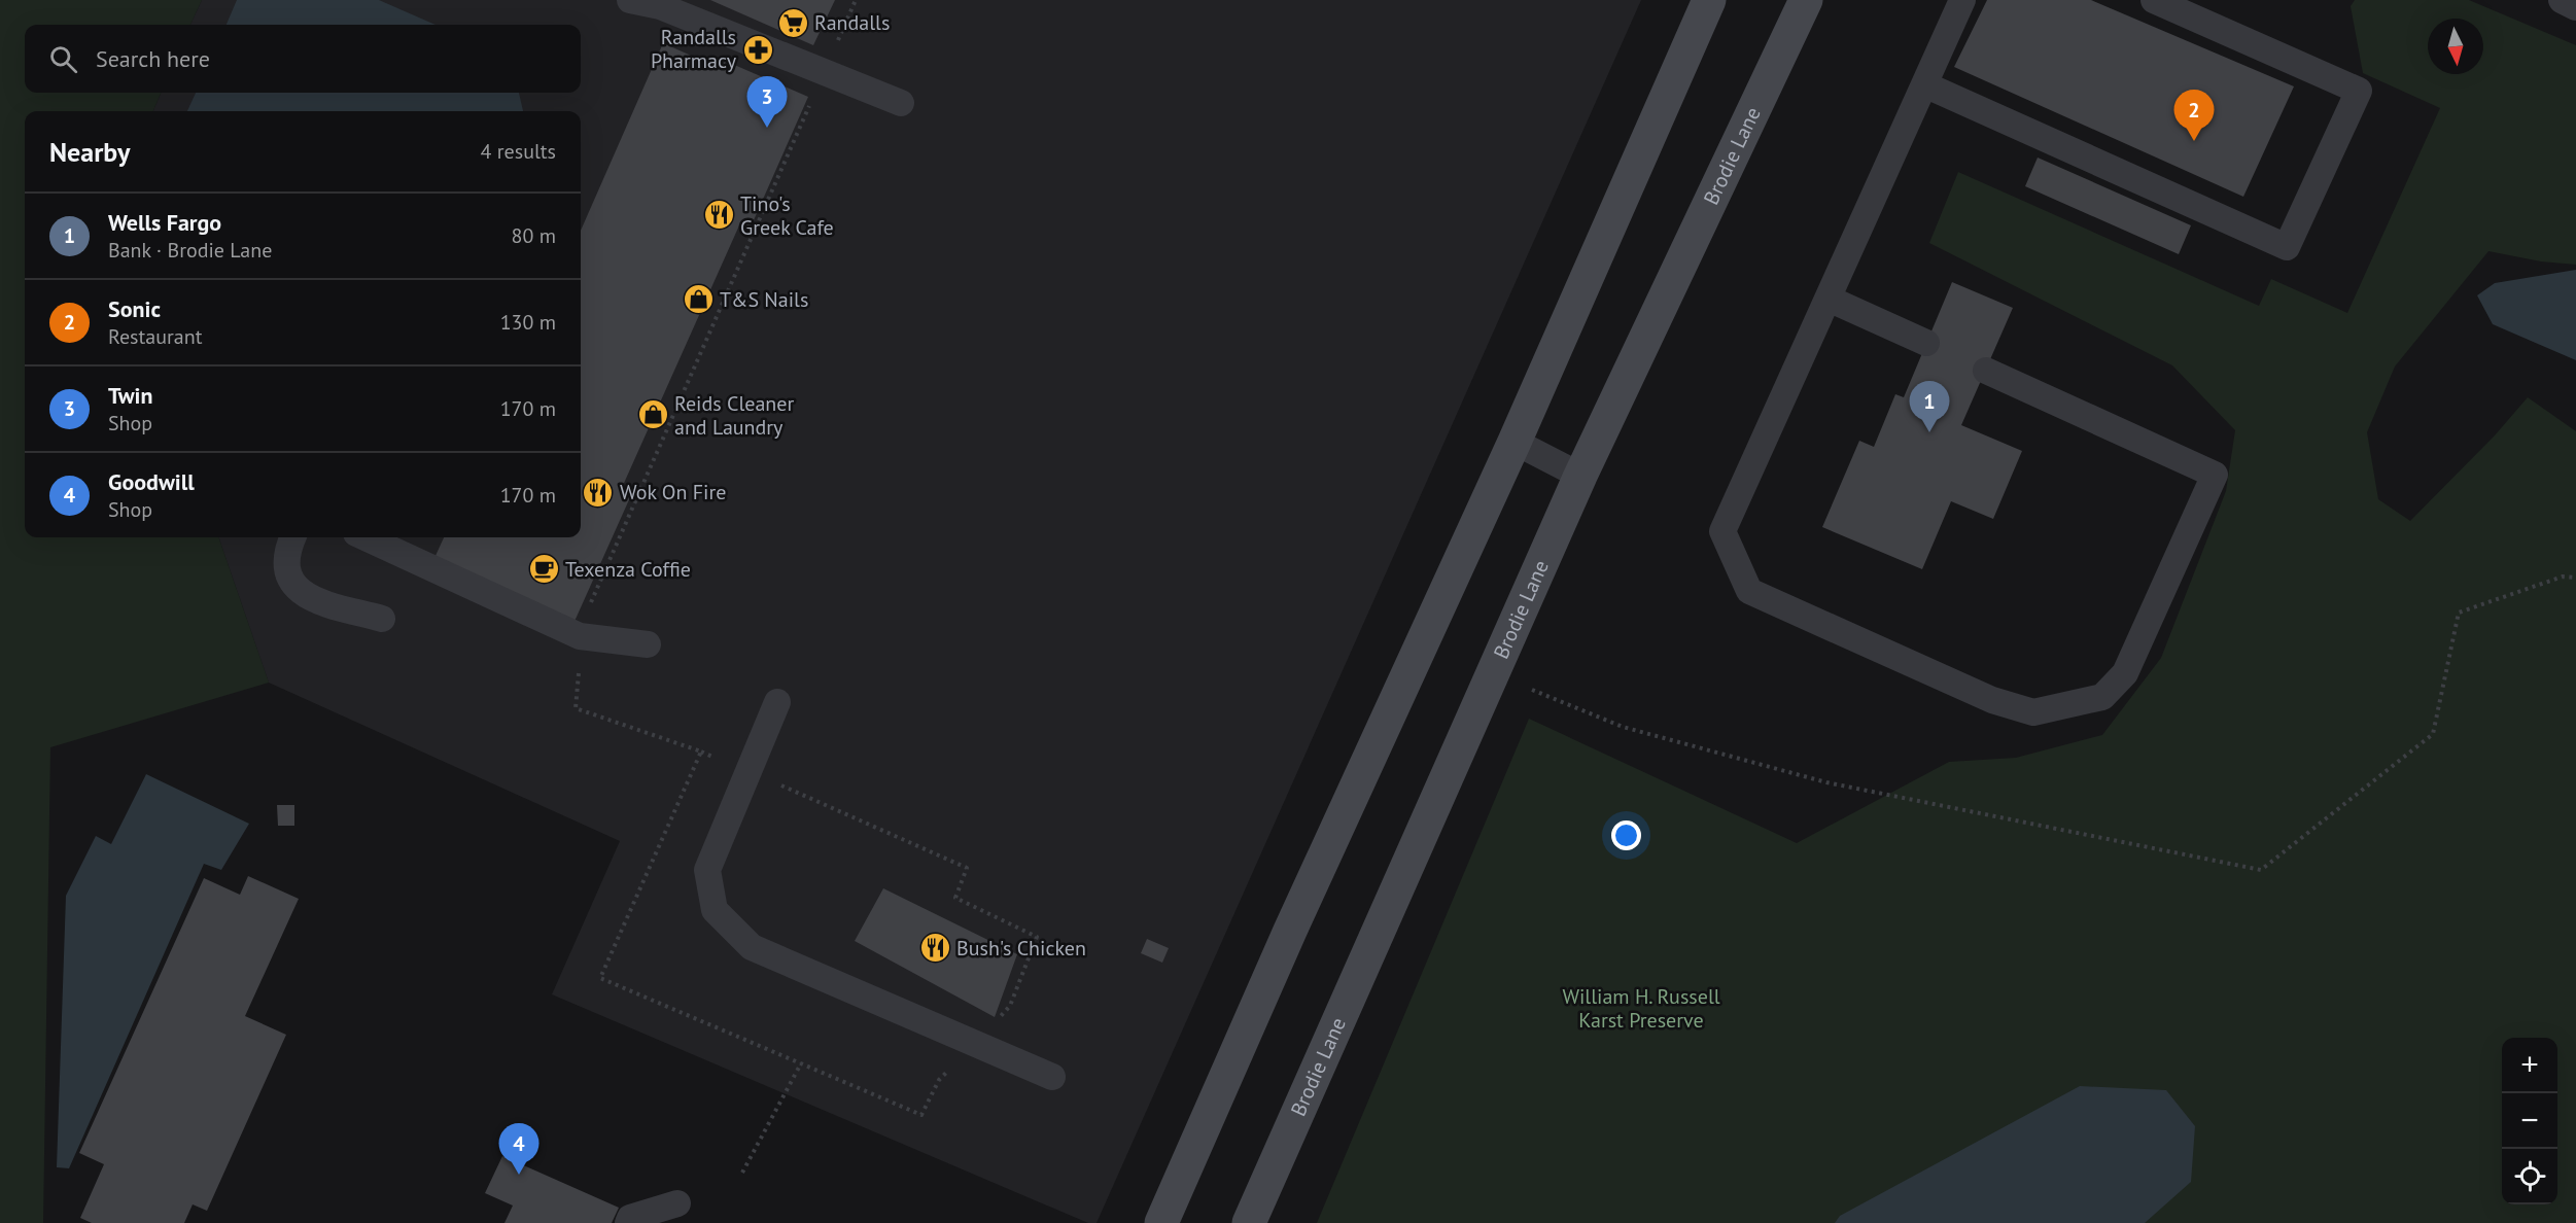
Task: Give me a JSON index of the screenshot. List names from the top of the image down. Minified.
{"streets":{"main road":["Brodie Lane"]},"parks":["William H. Russell Karst Preserve"],"places":{"supermarket":["Randalls"],"pharmacy":["Randalls Pharmacy"],"restaurant":["Tino's Greek Cafe","Wok On Fire","Bush's Chicken"],"shop":["T&S Nails","Reids Cleaner and Laundry"],"cafe":["Texenza Coffie"]},"north":"bottom","page":{"search":"Search here","pins":["3","2","1","4"],"heading":["Nearby","4 results"],"list":[{"mark":"1","name":"Wells Fargo","note":"Bank · Brodie Lane","value":"80 m"},{"mark":"2","name":"Sonic","note":"Restaurant","value":"130 m"},{"mark":"3","name":"Twin","note":"Shop","value":"170 m"},{"mark":"4","name":"Goodwill","note":"Shop","value":"170 m"}],"map_buttons":["+","−"]}}
